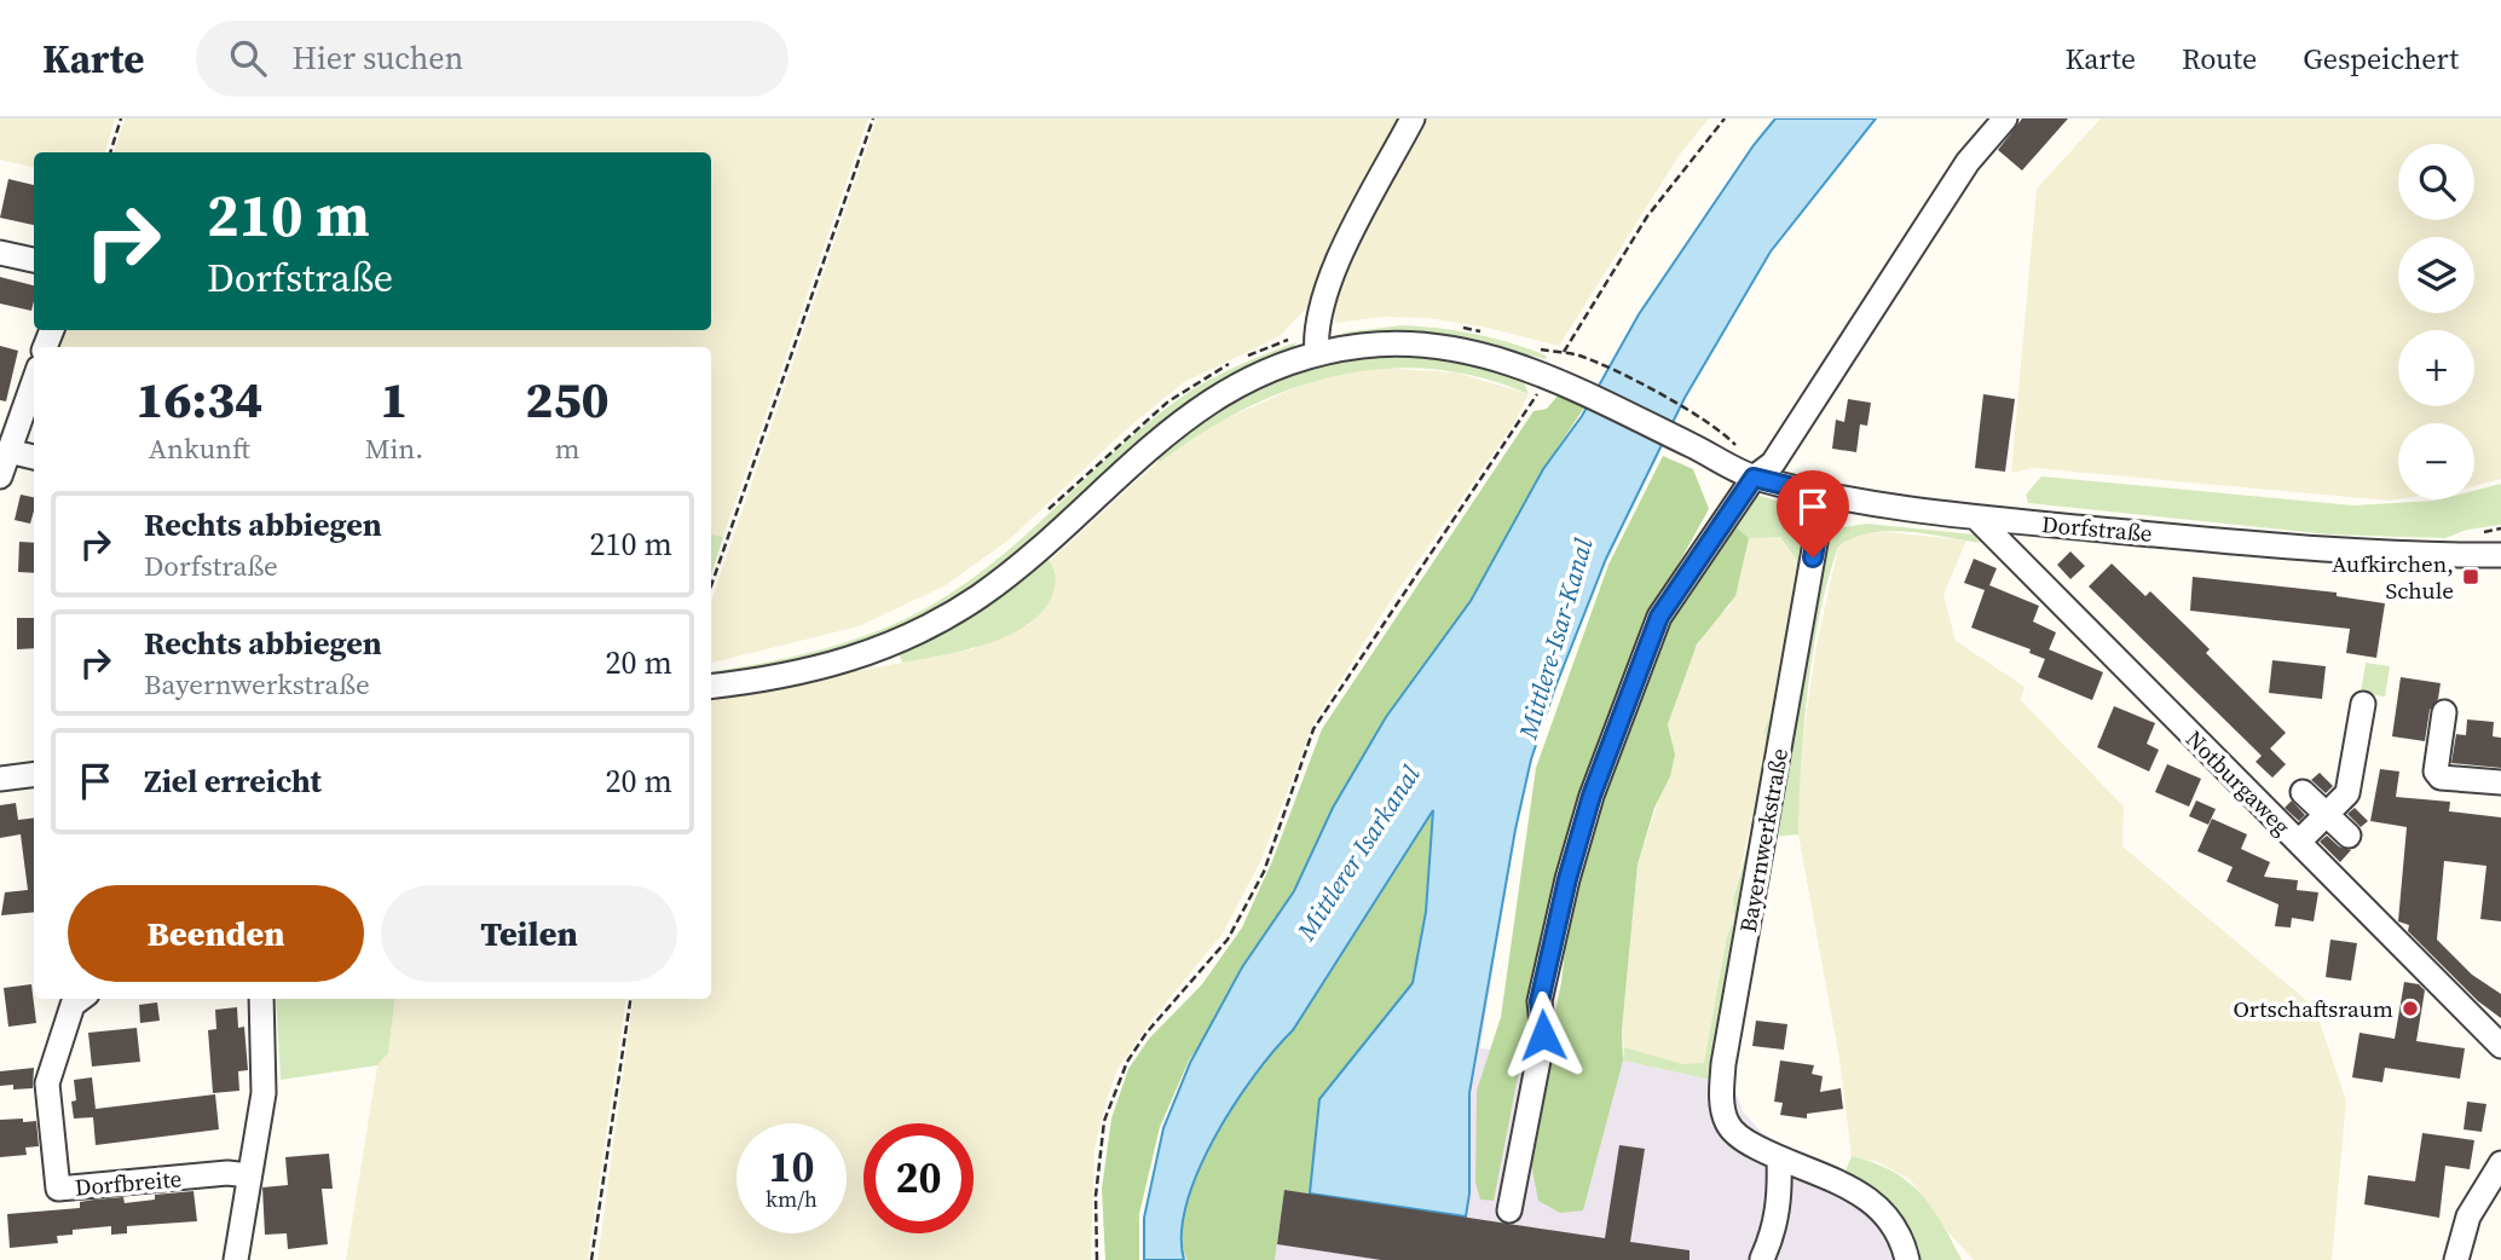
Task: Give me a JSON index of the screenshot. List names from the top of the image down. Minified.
{"streets":{"street":["Dorfstraße","Notburgaweg","Bayernwerkstraße","Dorfbreite"]},"crossings":[["Dorfstraße","Notburgaweg"],["Dorfstraße","Bayernwerkstraße"]],"water":["Mittlere-Isar-Kanal","Mittlerer Isarkanal"],"places":{"transit":["Aufkirchen, Schule"],"other":["Ortschaftsraum"]},"page":{"header":"Karte","search":"Hier suchen","nav":["Karte","Route","Gespeichert"],"map_buttons":["+","−"],"turn":["210 m","Dorfstraße"],"eta":["16:34","Ankunft","1","Min.","250","m"],"list":[{"name":"Rechts abbiegen","note":"Dorfstraße","value":"210 m"},{"name":"Rechts abbiegen","note":"Bayernwerkstraße","value":"20 m"},{"name":"Ziel erreicht","value":"20 m"}],"buttons":["Beenden","Teilen"],"speed":"10 km/h","limit":"20"}}
